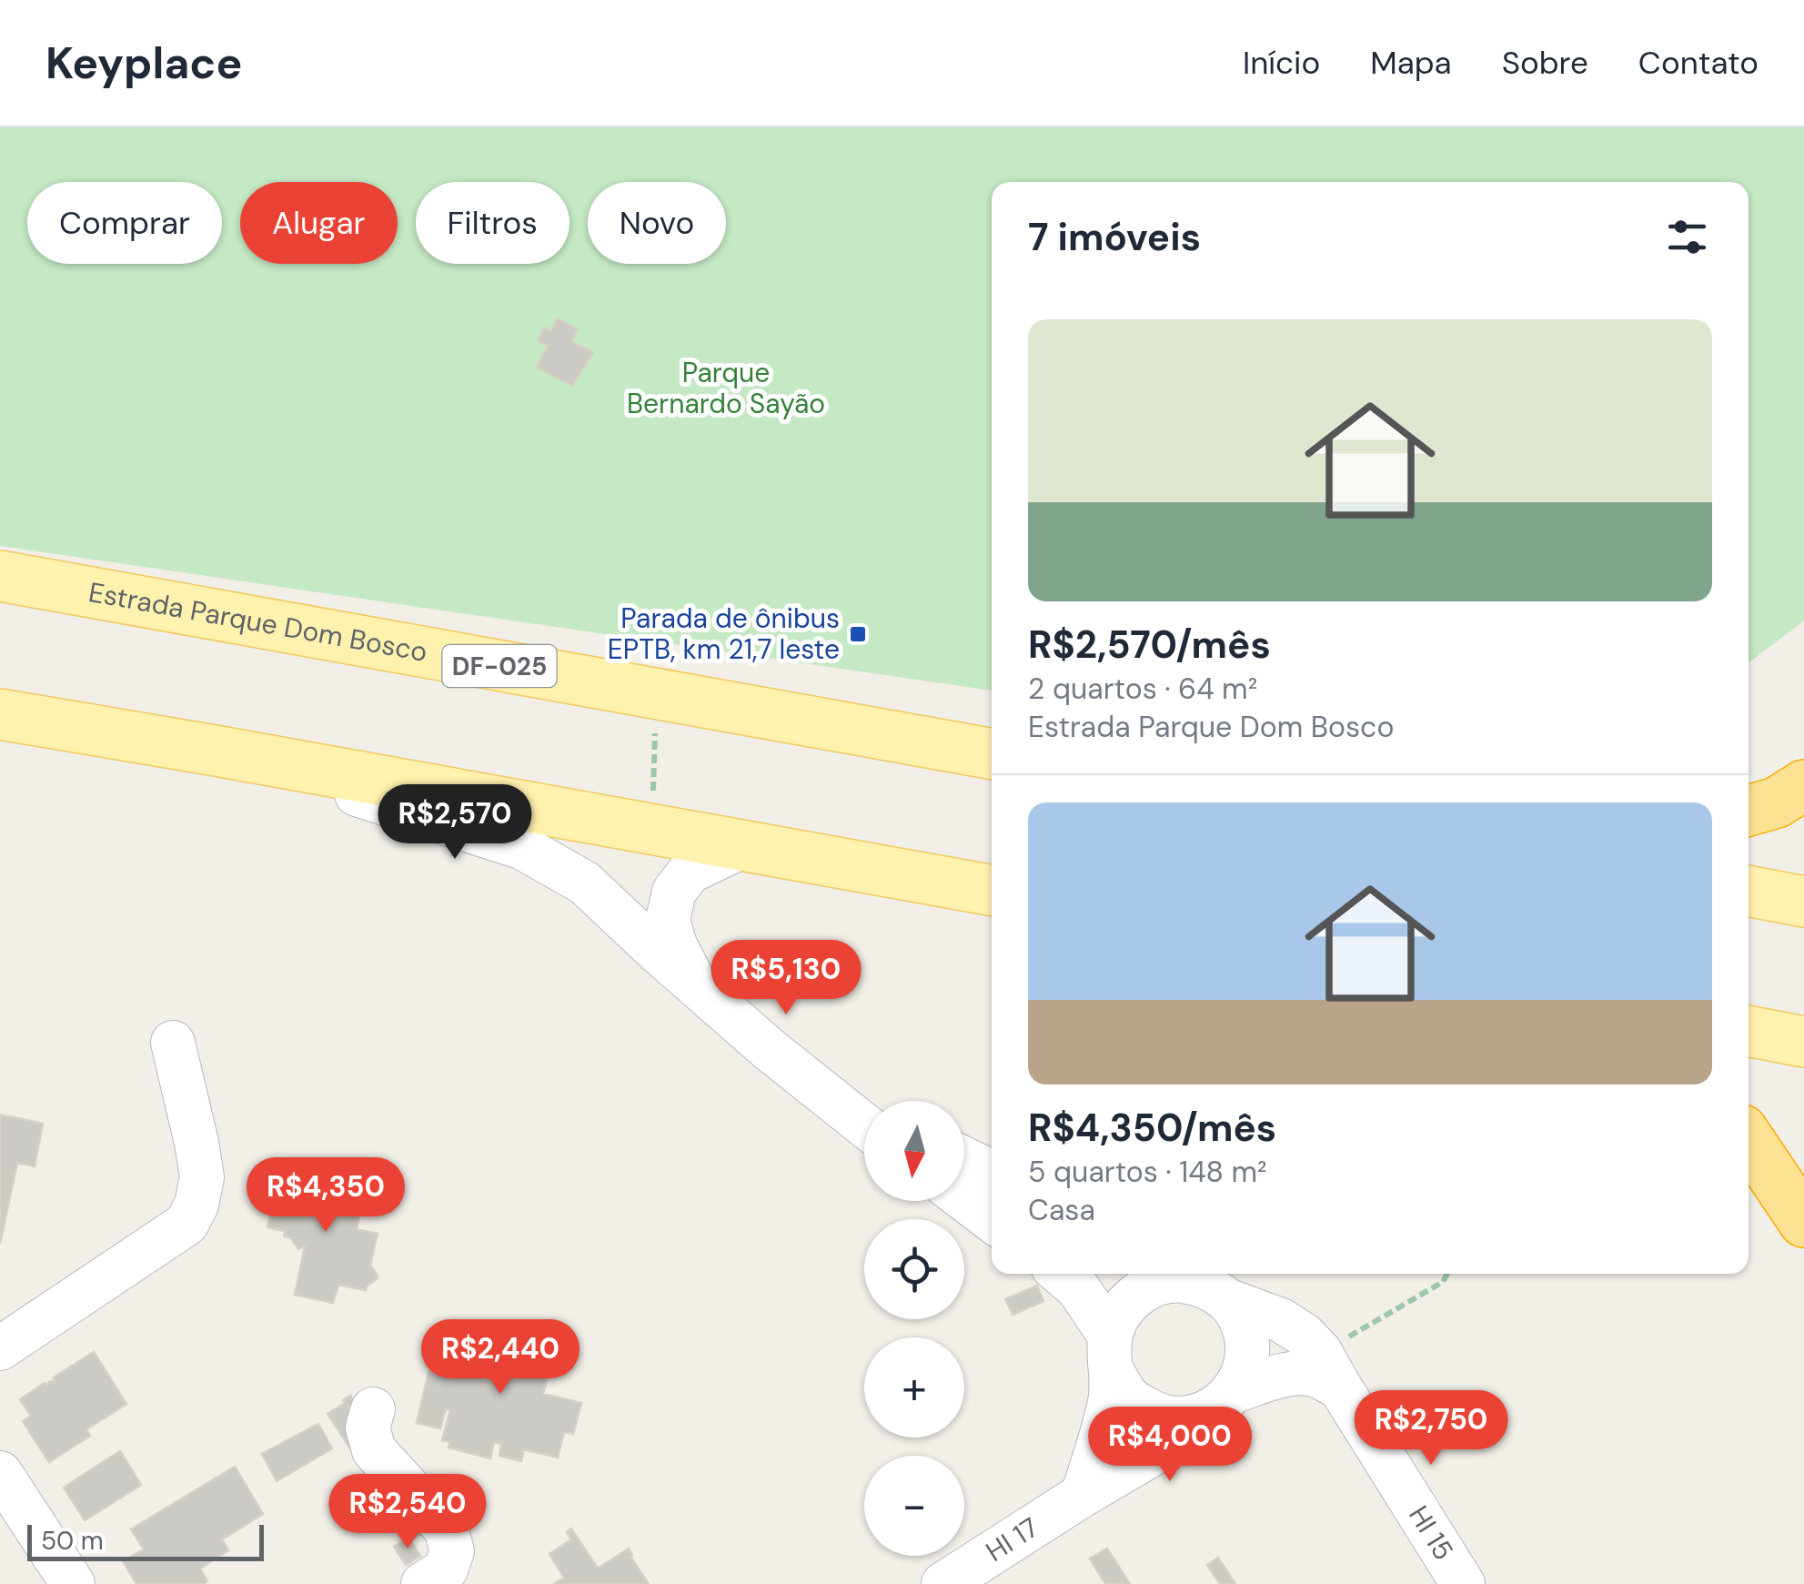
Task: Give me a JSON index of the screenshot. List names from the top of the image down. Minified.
{"streets":{"main road":["Estrada Parque Dom Bosco","DF-025"],"street":["HI 15","HI 17"]},"crossings":[["HI 15","HI 17"]],"parks":["Parque Bernardo Sayão"],"places":{"transit":["Parada de ônibus EPTB, km 21,7 leste"]},"scale_bar":"50 m","north":"bottom","page":{"header":"Keyplace","nav":["Início","Mapa","Sobre","Contato"],"chip":["Comprar","Alugar","Filtros","Novo"],"heading":"7 imóveis","list":[{"name":"R$2,570/mês","note":"2 quartos · 64 m² · Estrada Parque Dom Bosco"},{"name":"R$4,350/mês","note":"5 quartos · 148 m² · Casa"}],"price":["R$2,570","R$5,130","R$4,350","R$2,440","R$2,750","R$4,000","R$2,540"],"map_buttons":["+","−"],"scale":"50 m"}}
